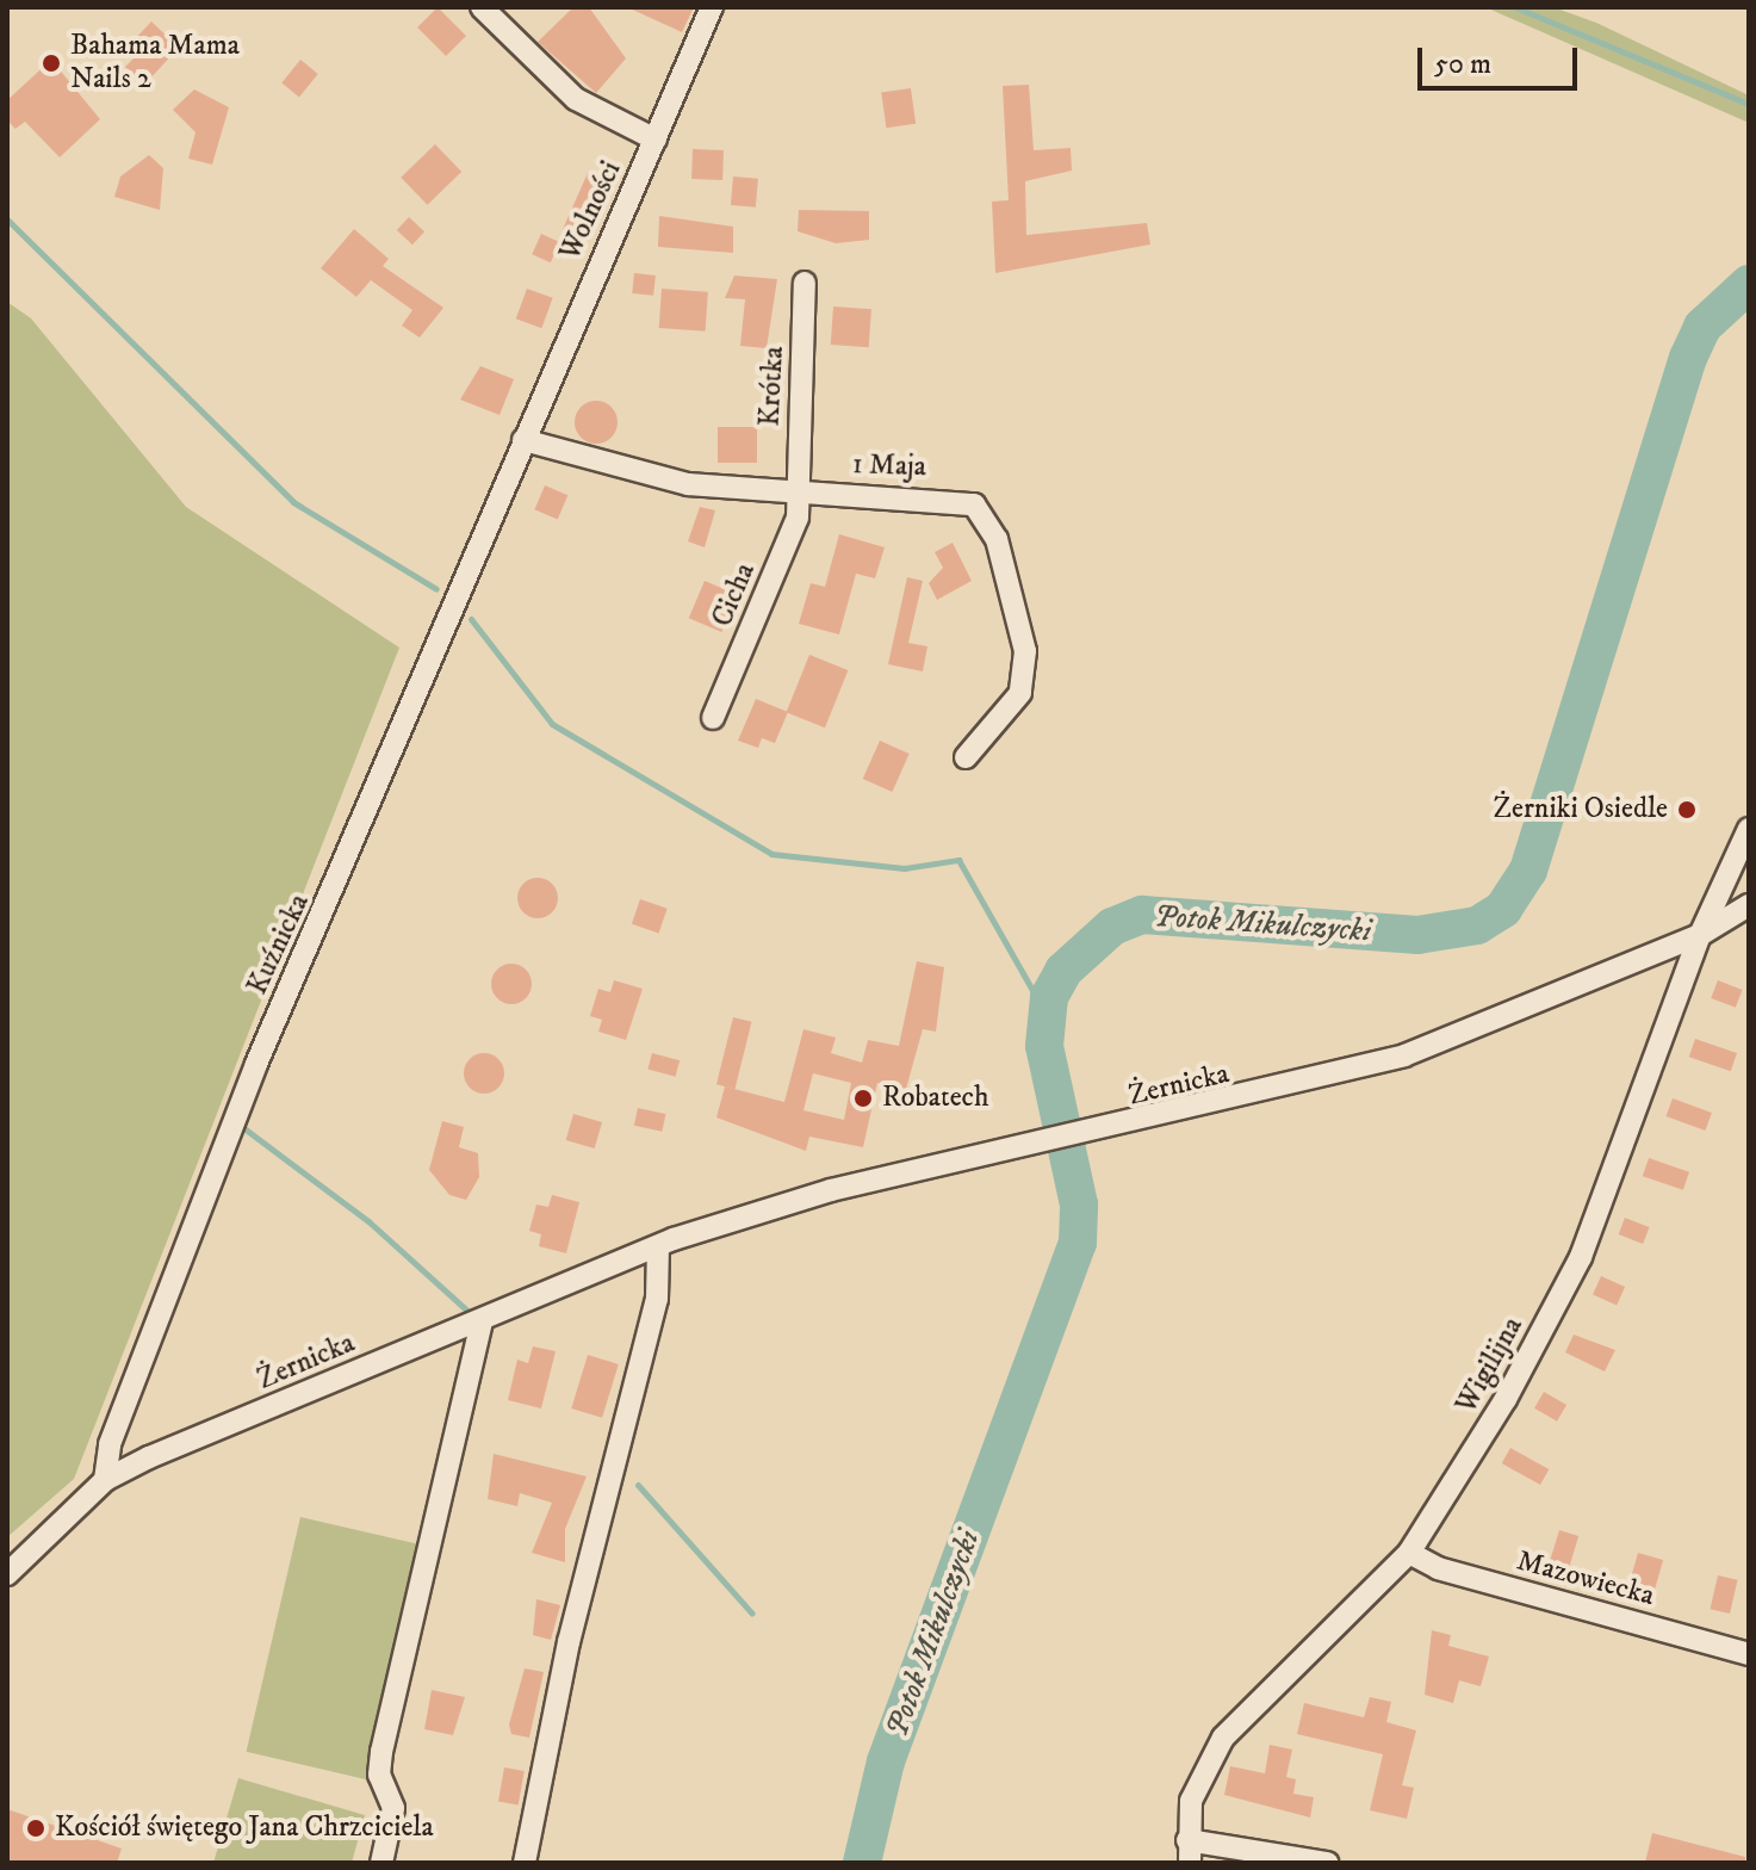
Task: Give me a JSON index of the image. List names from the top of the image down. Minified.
{"streets":{"street":["Wolności","Krótka","1 Maja","Cicha","Kuźnicka","Żernicka","Wigilijna","Mazowiecka"]},"crossings":[["Wolności","1 Maja"],["Wolności","Kuźnicka"],["Krótka","1 Maja"],["Krótka","Cicha"],["1 Maja","Cicha"],["1 Maja","Kuźnicka"],["Kuźnicka","Żernicka"],["Żernicka","Wigilijna"],["Wigilijna","Mazowiecka"]],"water":["Potok Mikulczycki"],"places":["Bahama Mama Nails 2","Żerniki Osiedle","Robatech","Kościół świętego Jana Chrzciciela"],"scale_bar":"50 m"}
